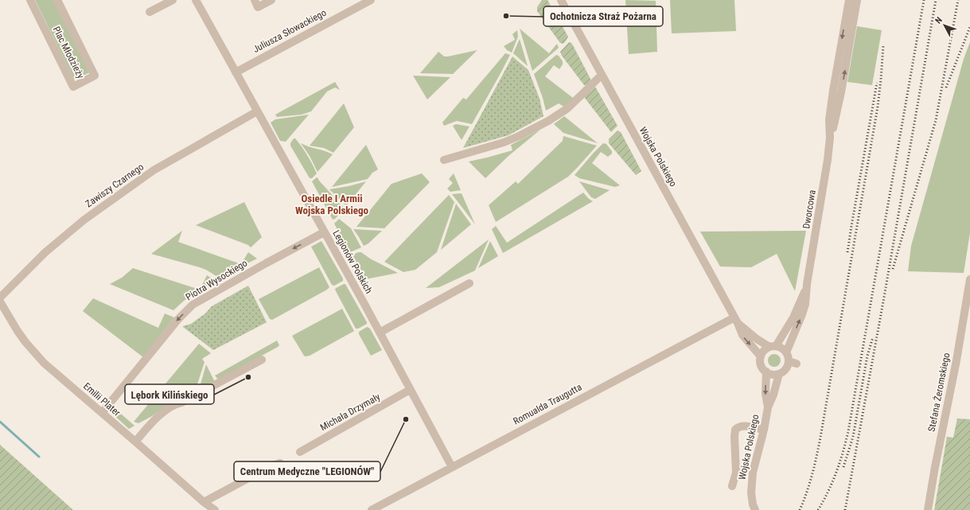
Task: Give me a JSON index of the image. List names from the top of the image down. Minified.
{"streets":{"street":["Juliusza Słowackiego","Plac Młodzieży","Wojska Polskiego","Zawiszy Czarnego","Dworcowa","Legionów Polskich","Piotra Wysockiego","Stefana Żeromskiego","Emilii Plater","Romualda Traugutta","Michała Drzymały"]},"crossings":[["Juliusza Słowackiego","Legionów Polskich"],["Wojska Polskiego","Dworcowa"],["Wojska Polskiego","Romualda Traugutta"],["Zawiszy Czarnego","Legionów Polskich"],["Legionów Polskich","Piotra Wysockiego"],["Legionów Polskich","Romualda Traugutta"],["Legionów Polskich","Michała Drzymały"],["Piotra Wysockiego","Emilii Plater"]],"districts":["Osiedle I Armii Wojska Polskiego"],"places":["Ochotnicza Straż Pożarna","Lębork Kilińskiego","Centrum Medyczne \"LEGIONÓW\""],"north":"top left"}
